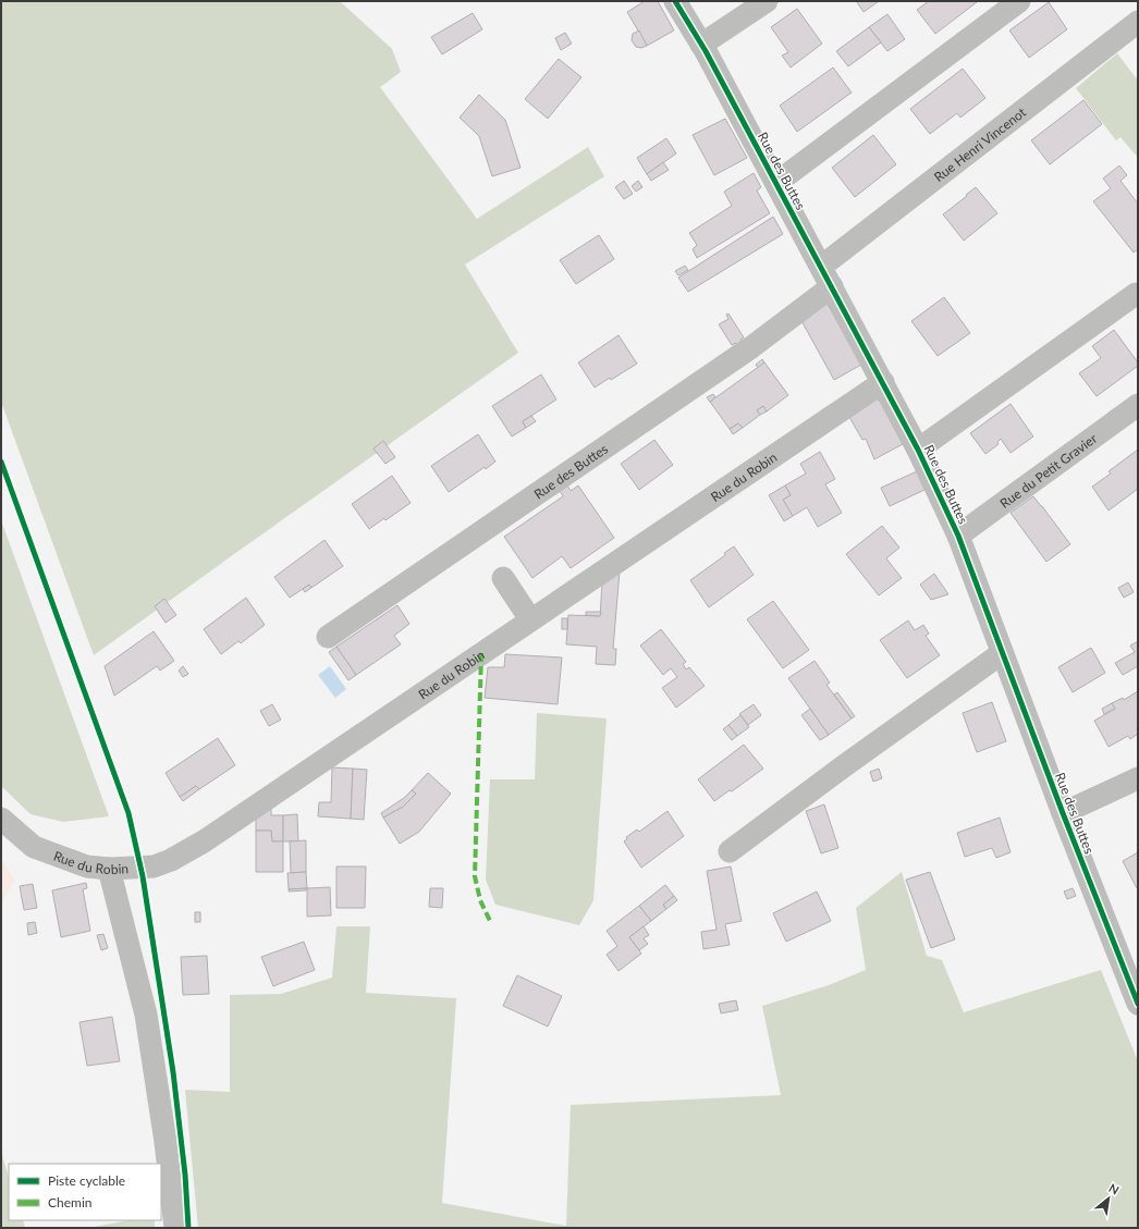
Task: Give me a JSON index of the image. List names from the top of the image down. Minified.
{"streets":{"street":["Rue Henri Vincenot","Rue des Buttes","Rue du Petit Gravier","Rue du Robin"]},"crossings":[["Rue Henri Vincenot","Rue des Buttes"],["Rue des Buttes","Rue du Petit Gravier"],["Rue des Buttes","Rue du Robin"]],"legend":["Piste cyclable","Chemin"],"north":"top right"}
